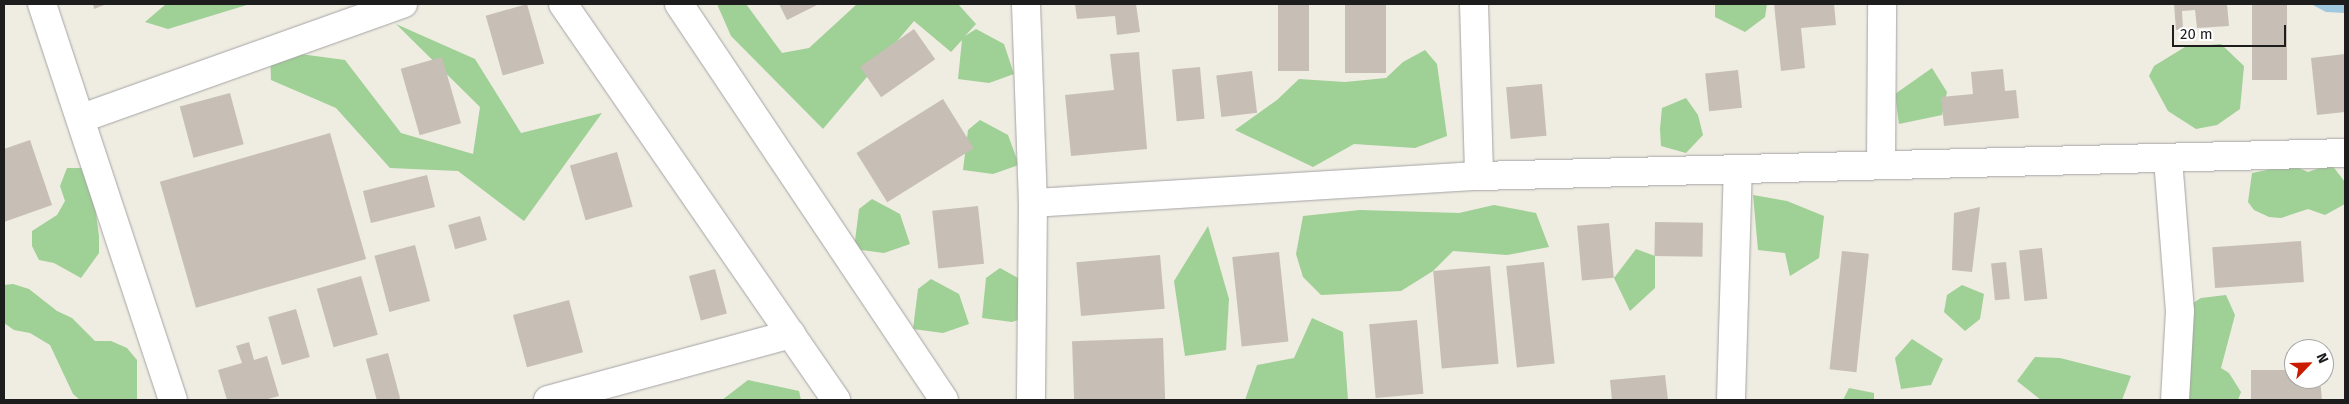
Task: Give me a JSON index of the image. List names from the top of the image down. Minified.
{"scale_bar":"20 m","north":"top right"}
